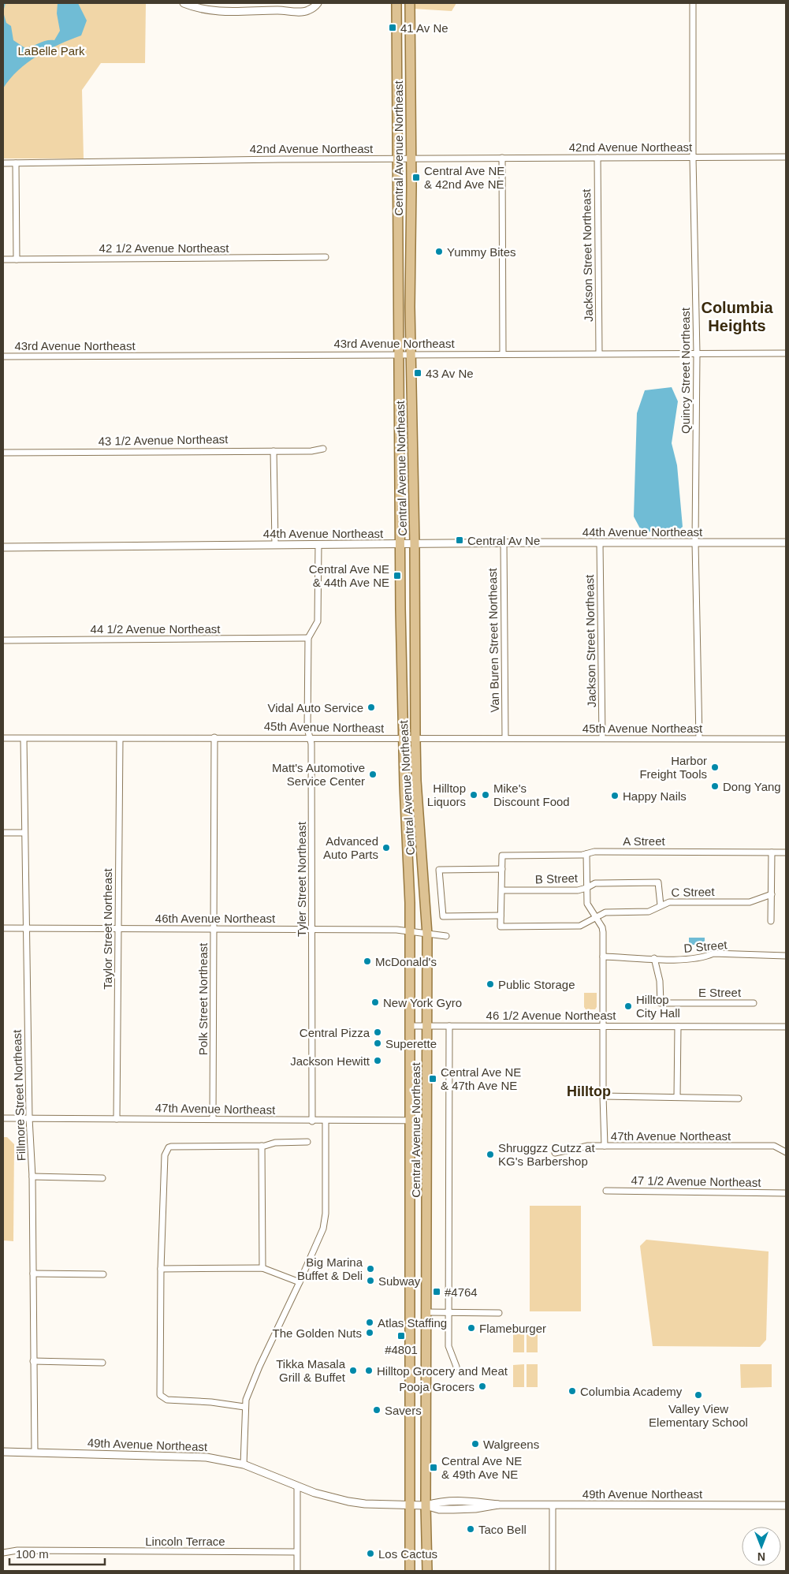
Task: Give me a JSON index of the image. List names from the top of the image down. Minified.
{"streets":{"main road":["Central Avenue Northeast"],"street":["42nd Avenue Northeast","42 1/2 Avenue Northeast","Jackson Street Northeast","43rd Avenue Northeast","Quincy Street Northeast","43 1/2 Avenue Northeast","44th Avenue Northeast","44 1/2 Avenue Northeast","Van Buren Street Northeast","45th Avenue Northeast","A Street","B Street","Tyler Street Northeast","C Street","46th Avenue Northeast","Taylor Street Northeast","D Street","E Street","Polk Street Northeast","46 1/2 Avenue Northeast","Fillmore Street Northeast","47th Avenue Northeast","47 1/2 Avenue Northeast","49th Avenue Northeast","Lincoln Terrace"]},"crossings":[["42nd Avenue Northeast","Central Avenue Northeast"],["42nd Avenue Northeast","Jackson Street Northeast"],["42nd Avenue Northeast","Quincy Street Northeast"],["Central Avenue Northeast","43rd Avenue Northeast"],["Central Avenue Northeast","44th Avenue Northeast"],["Central Avenue Northeast","45th Avenue Northeast"],["Central Avenue Northeast","46th Avenue Northeast"],["Central Avenue Northeast","46 1/2 Avenue Northeast"],["Central Avenue Northeast","47th Avenue Northeast"],["Central Avenue Northeast","49th Avenue Northeast"],["Jackson Street Northeast","43rd Avenue Northeast"],["Jackson Street Northeast","44th Avenue Northeast"],["Jackson Street Northeast","45th Avenue Northeast"],["43rd Avenue Northeast","Quincy Street Northeast"],["Quincy Street Northeast","44th Avenue Northeast"],["Quincy Street Northeast","45th Avenue Northeast"],["44th Avenue Northeast","Van Buren Street Northeast"],["44 1/2 Avenue Northeast","Tyler Street Northeast"],["Van Buren Street Northeast","45th Avenue Northeast"],["45th Avenue Northeast","Tyler Street Northeast"],["45th Avenue Northeast","Taylor Street Northeast"],["45th Avenue Northeast","Polk Street Northeast"],["45th Avenue Northeast","Fillmore Street Northeast"],["B Street","C Street"],["Tyler Street Northeast","46th Avenue Northeast"],["Tyler Street Northeast","47th Avenue Northeast"],["46th Avenue Northeast","Taylor Street Northeast"],["46th Avenue Northeast","Polk Street Northeast"],["46th Avenue Northeast","Fillmore Street Northeast"],["Taylor Street Northeast","47th Avenue Northeast"],["D Street","E Street"],["Polk Street Northeast","47th Avenue Northeast"],["Fillmore Street Northeast","47th Avenue Northeast"],["Fillmore Street Northeast","49th Avenue Northeast"]],"districts":["Columbia Heights","Hilltop"],"parks":["LaBelle Park"],"places":{"transit":["41 Av Ne","Central Ave NE & 42nd Ave NE","43 Av Ne","Central Av Ne","Central Ave NE & 44th Ave NE","Central Ave NE & 47th Ave NE","#4764","#4801","Central Ave NE & 49th Ave NE"],"other":["Yummy Bites","Vidal Auto Service","Harbor Freight Tools","Matt's Automotive Service Center","Dong Yang","Hilltop Liquors","Mike's Discount Food","Happy Nails","Advanced Auto Parts","McDonald's","Public Storage","New York Gyro","Hilltop City Hall","Central Pizza","Superette","Jackson Hewitt","Shruggzz Cutzz at KG's Barbershop","Big Marina Buffet & Deli","Subway","Atlas Staffing","Flameburger","The Golden Nuts","Tikka Masala Grill & Buffet","Hilltop Grocery and Meat","Pooja Grocers","Columbia Academy","Valley View Elementary School","Savers","Walgreens","Taco Bell","Los Cactus"]},"scale_bar":"100 m","north":"bottom"}
